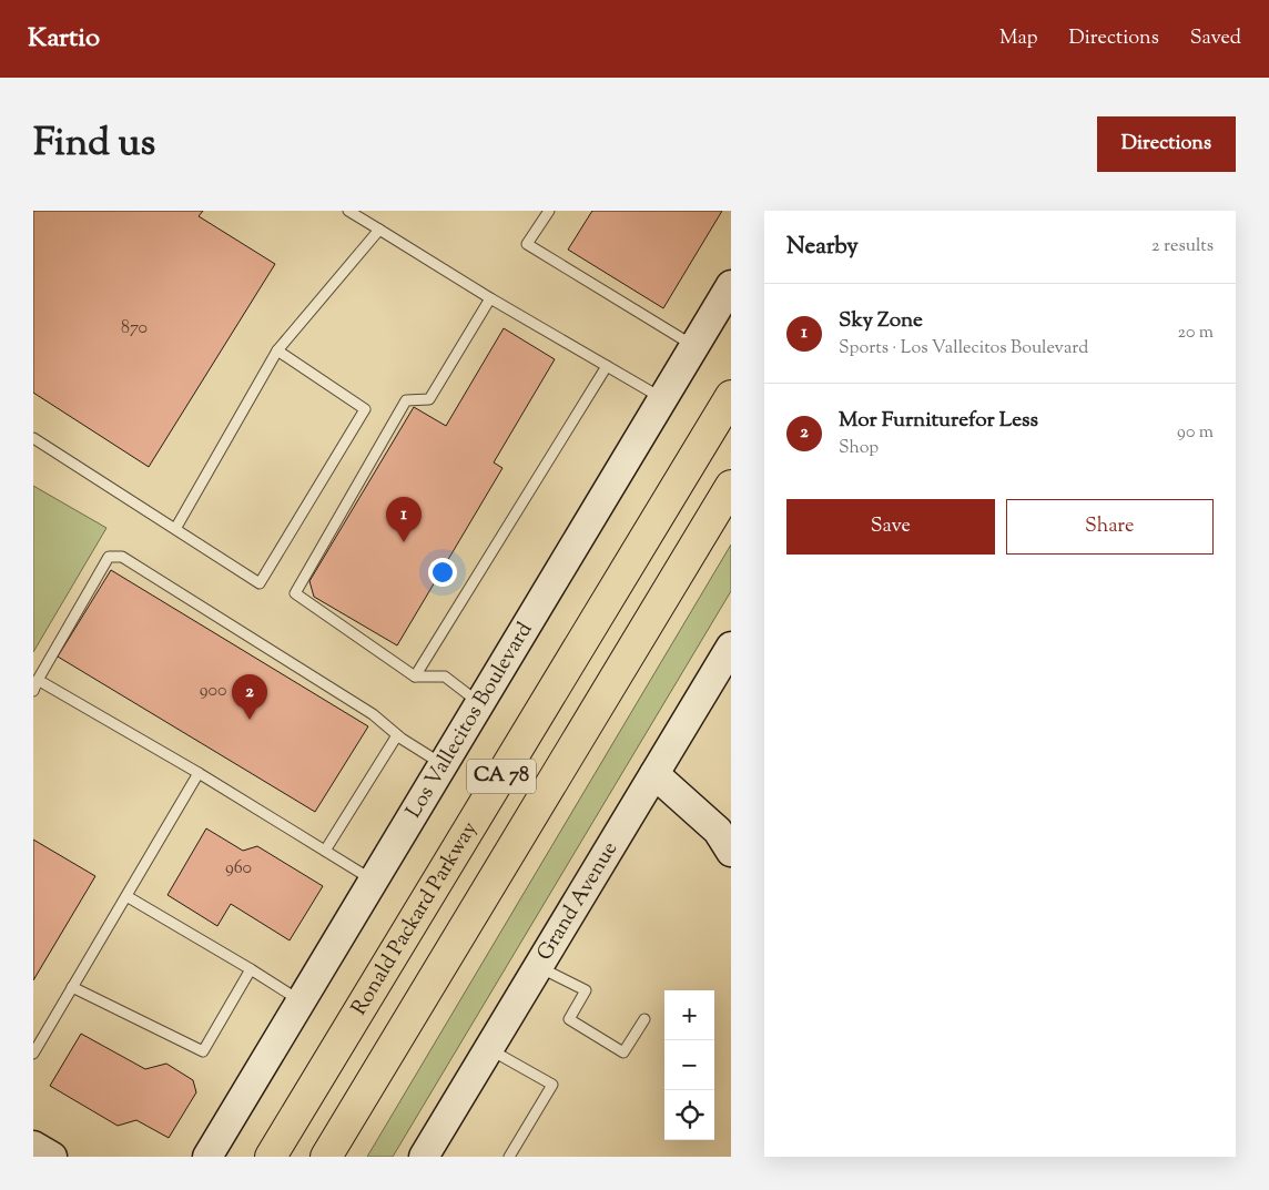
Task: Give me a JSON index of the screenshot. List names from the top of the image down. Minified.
{"streets":{"highway":["CA 78","Ronald Packard Parkway"],"street":["Los Vallecitos Boulevard","Grand Avenue"]},"house_numbers":["870","900","960"],"page":{"header":"Kartio","nav":["Map","Directions","Saved"],"title":"Find us","buttons":["Directions",["Save","Share"]],"heading":["Nearby","2 results"],"list":[{"mark":"1","name":"Sky Zone","note":"Sports · Los Vallecitos Boulevard","value":"20 m"},{"mark":"2","name":"Mor Furniturefor Less","note":"Shop","value":"90 m"}],"pins":["1","2"],"map_buttons":["+","−"]}}
